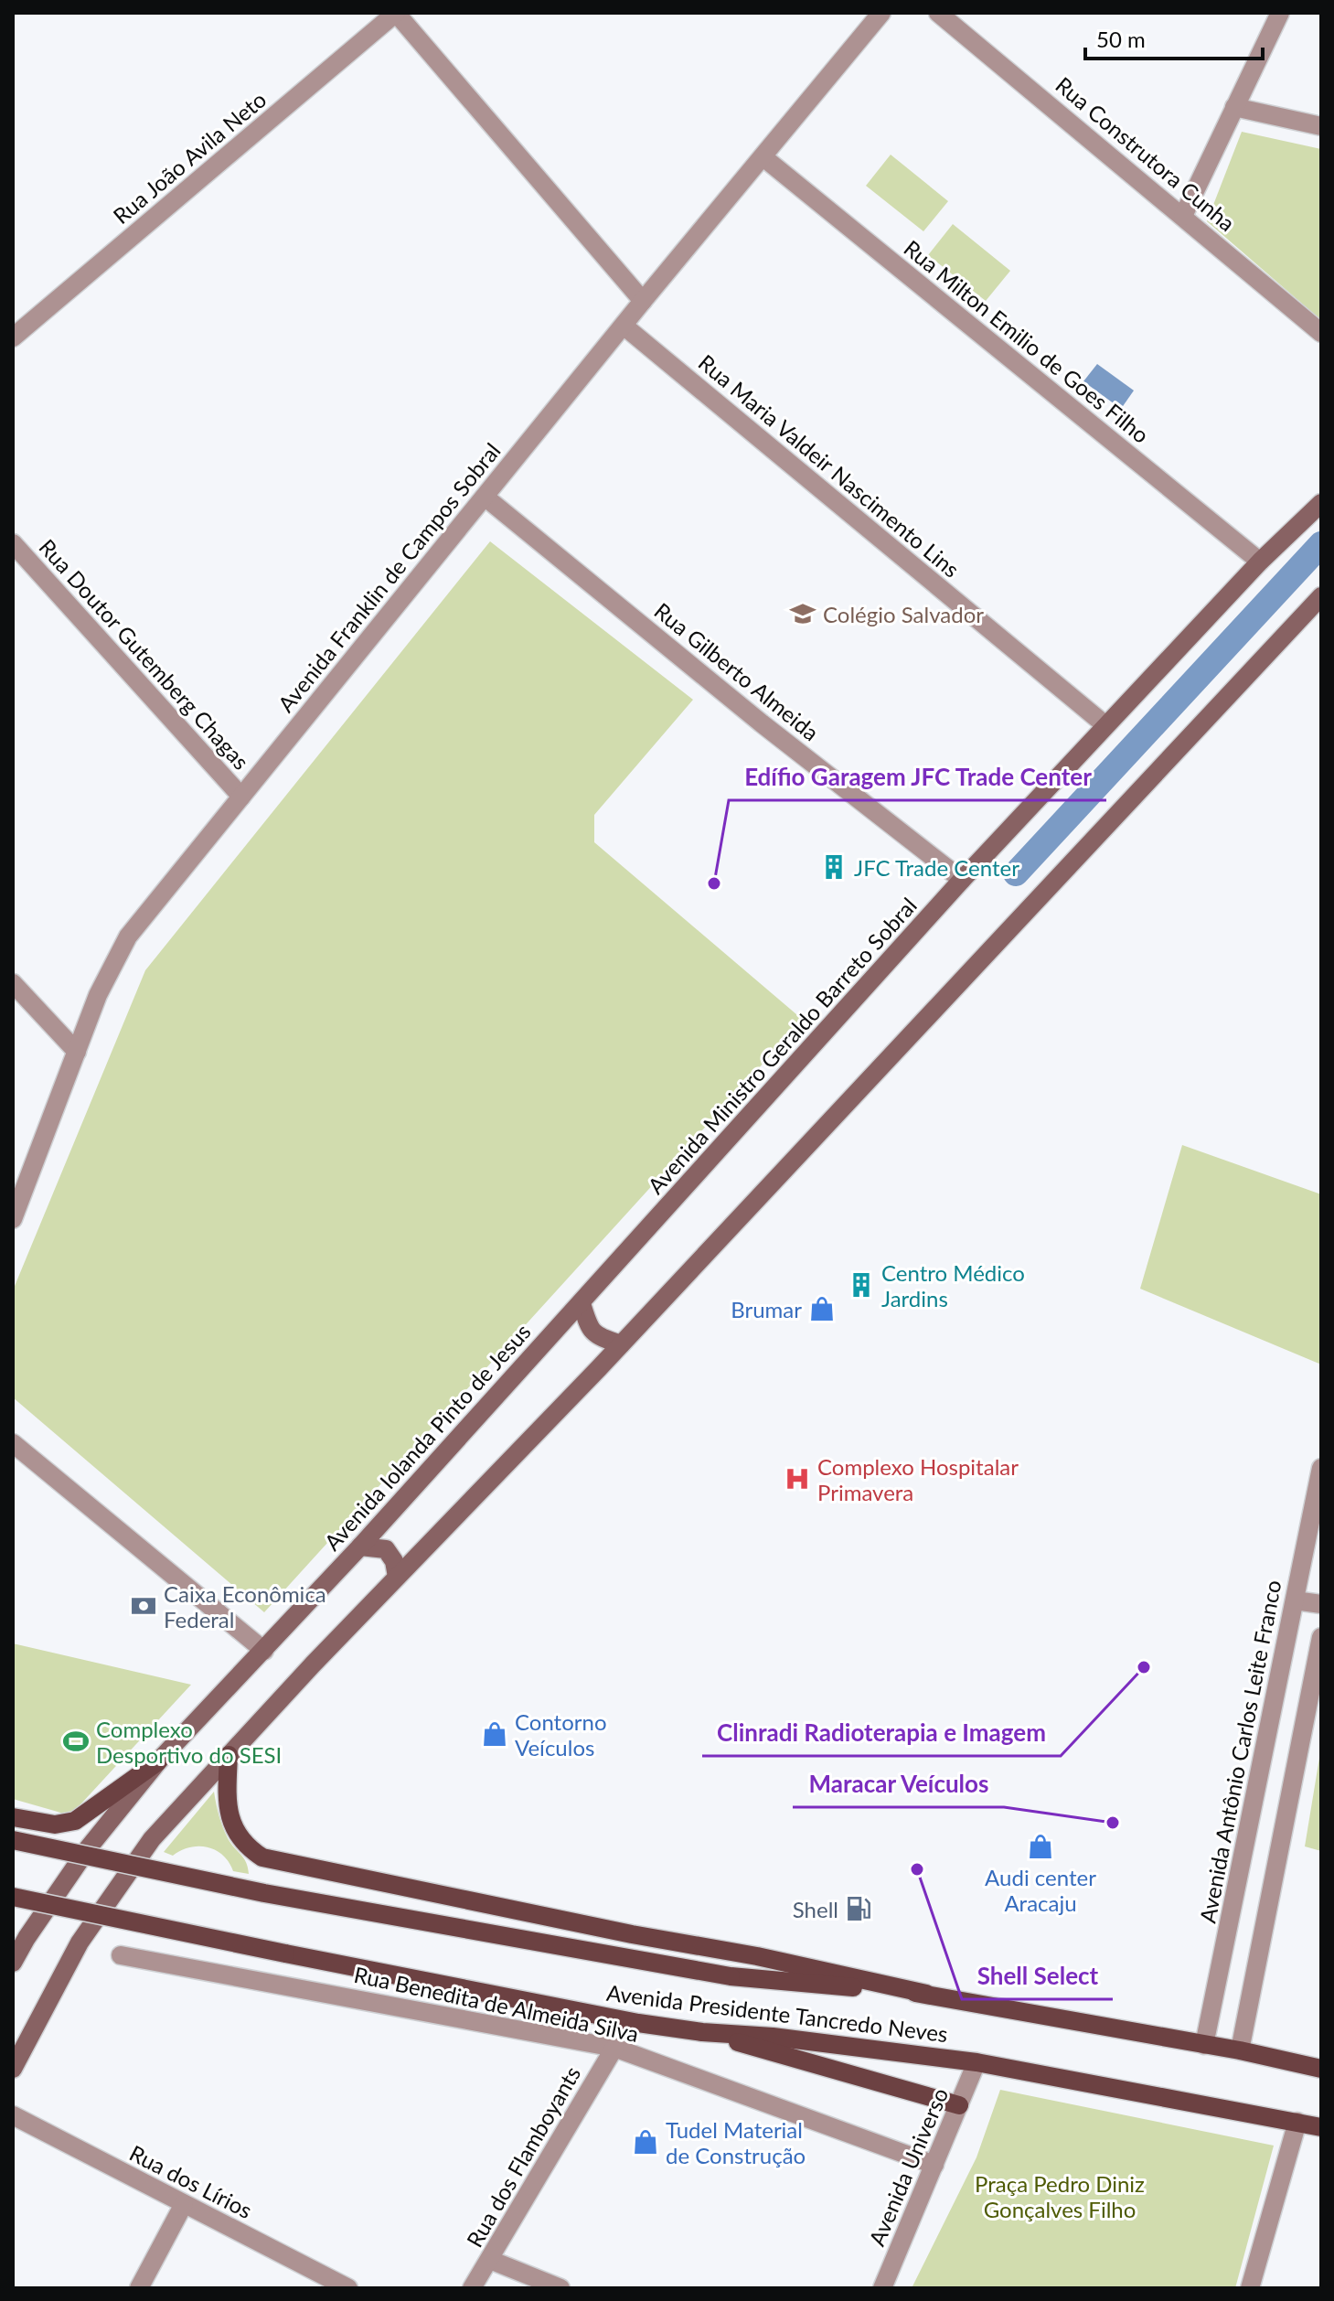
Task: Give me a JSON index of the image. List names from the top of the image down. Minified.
{"streets":{"main road":["Avenida Ministro Geraldo Barreto Sobral","Avenida Iolanda Pinto de Jesus","Avenida Presidente Tancredo Neves"],"street":["Rua Construtora Cunha","Rua João Avila Neto","Rua Milton Emilio de Goes Filho","Rua Maria Valdeir Nascimento Lins","Avenida Franklin de Campos Sobral","Rua Doutor Gutemberg Chagas","Rua Gilberto Almeida","Avenida Antônio Carlos Leite Franco","Rua Benedita de Almeida Silva","Rua dos Flamboyants","Avenida Universo","Rua dos Lírios"]},"crossings":[["Rua Milton Emilio de Goes Filho","Avenida Franklin de Campos Sobral"],["Rua Milton Emilio de Goes Filho","Avenida Ministro Geraldo Barreto Sobral"],["Rua Maria Valdeir Nascimento Lins","Avenida Franklin de Campos Sobral"],["Rua Maria Valdeir Nascimento Lins","Avenida Ministro Geraldo Barreto Sobral"],["Avenida Franklin de Campos Sobral","Rua Doutor Gutemberg Chagas"],["Avenida Franklin de Campos Sobral","Rua Gilberto Almeida"],["Rua Gilberto Almeida","Avenida Ministro Geraldo Barreto Sobral"],["Avenida Ministro Geraldo Barreto Sobral","Avenida Iolanda Pinto de Jesus"],["Avenida Antônio Carlos Leite Franco","Avenida Presidente Tancredo Neves"],["Rua Benedita de Almeida Silva","Rua dos Flamboyants"],["Rua Benedita de Almeida Silva","Avenida Universo"],["Avenida Presidente Tancredo Neves","Avenida Universo"]],"parks":["Praça Pedro Diniz Gonçalves Filho"],"places":{"school or university":["Colégio Salvador"],"building":["JFC Trade Center","Centro Médico Jardins"],"other":["Edífio Garagem JFC Trade Center","Clinradi Radioterapia e Imagem","Maracar Veículos","Shell Select"],"shop":["Brumar","Contorno Veículos","Audi center Aracaju","Tudel Material de Construção"],"hospital":["Complexo Hospitalar Primavera"],"bank":["Caixa Econômica Federal"],"sports":["Complexo Desportivo do SESI"],"fuel station":["Shell"]},"scale_bar":"50 m"}
